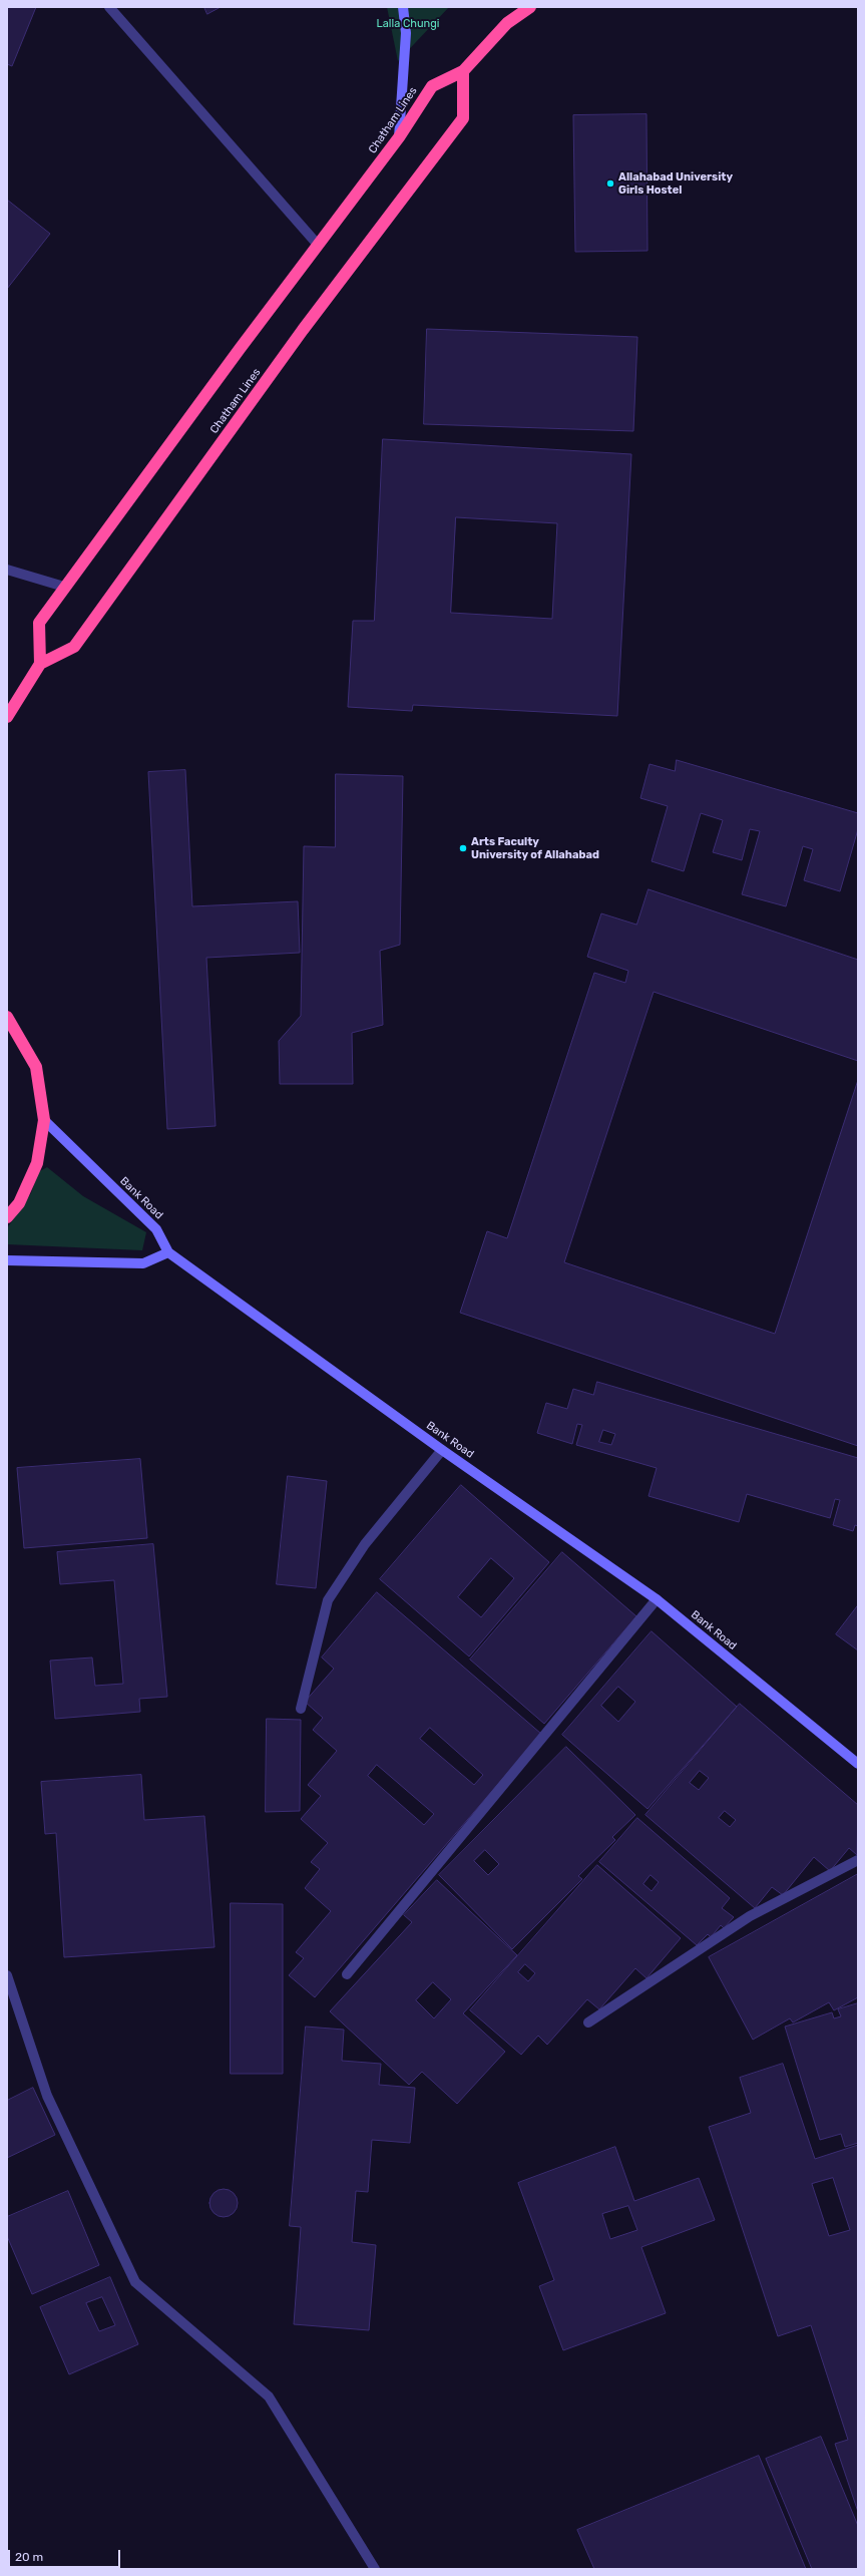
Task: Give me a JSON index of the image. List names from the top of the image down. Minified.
{"streets":{"highway":["Chatham Lines"],"street":["Bank Road"]},"parks":["Lalla Chungi"],"places":["Allahabad University Girls Hostel","Arts Faculty University of Allahabad"],"scale_bar":"20 m"}
